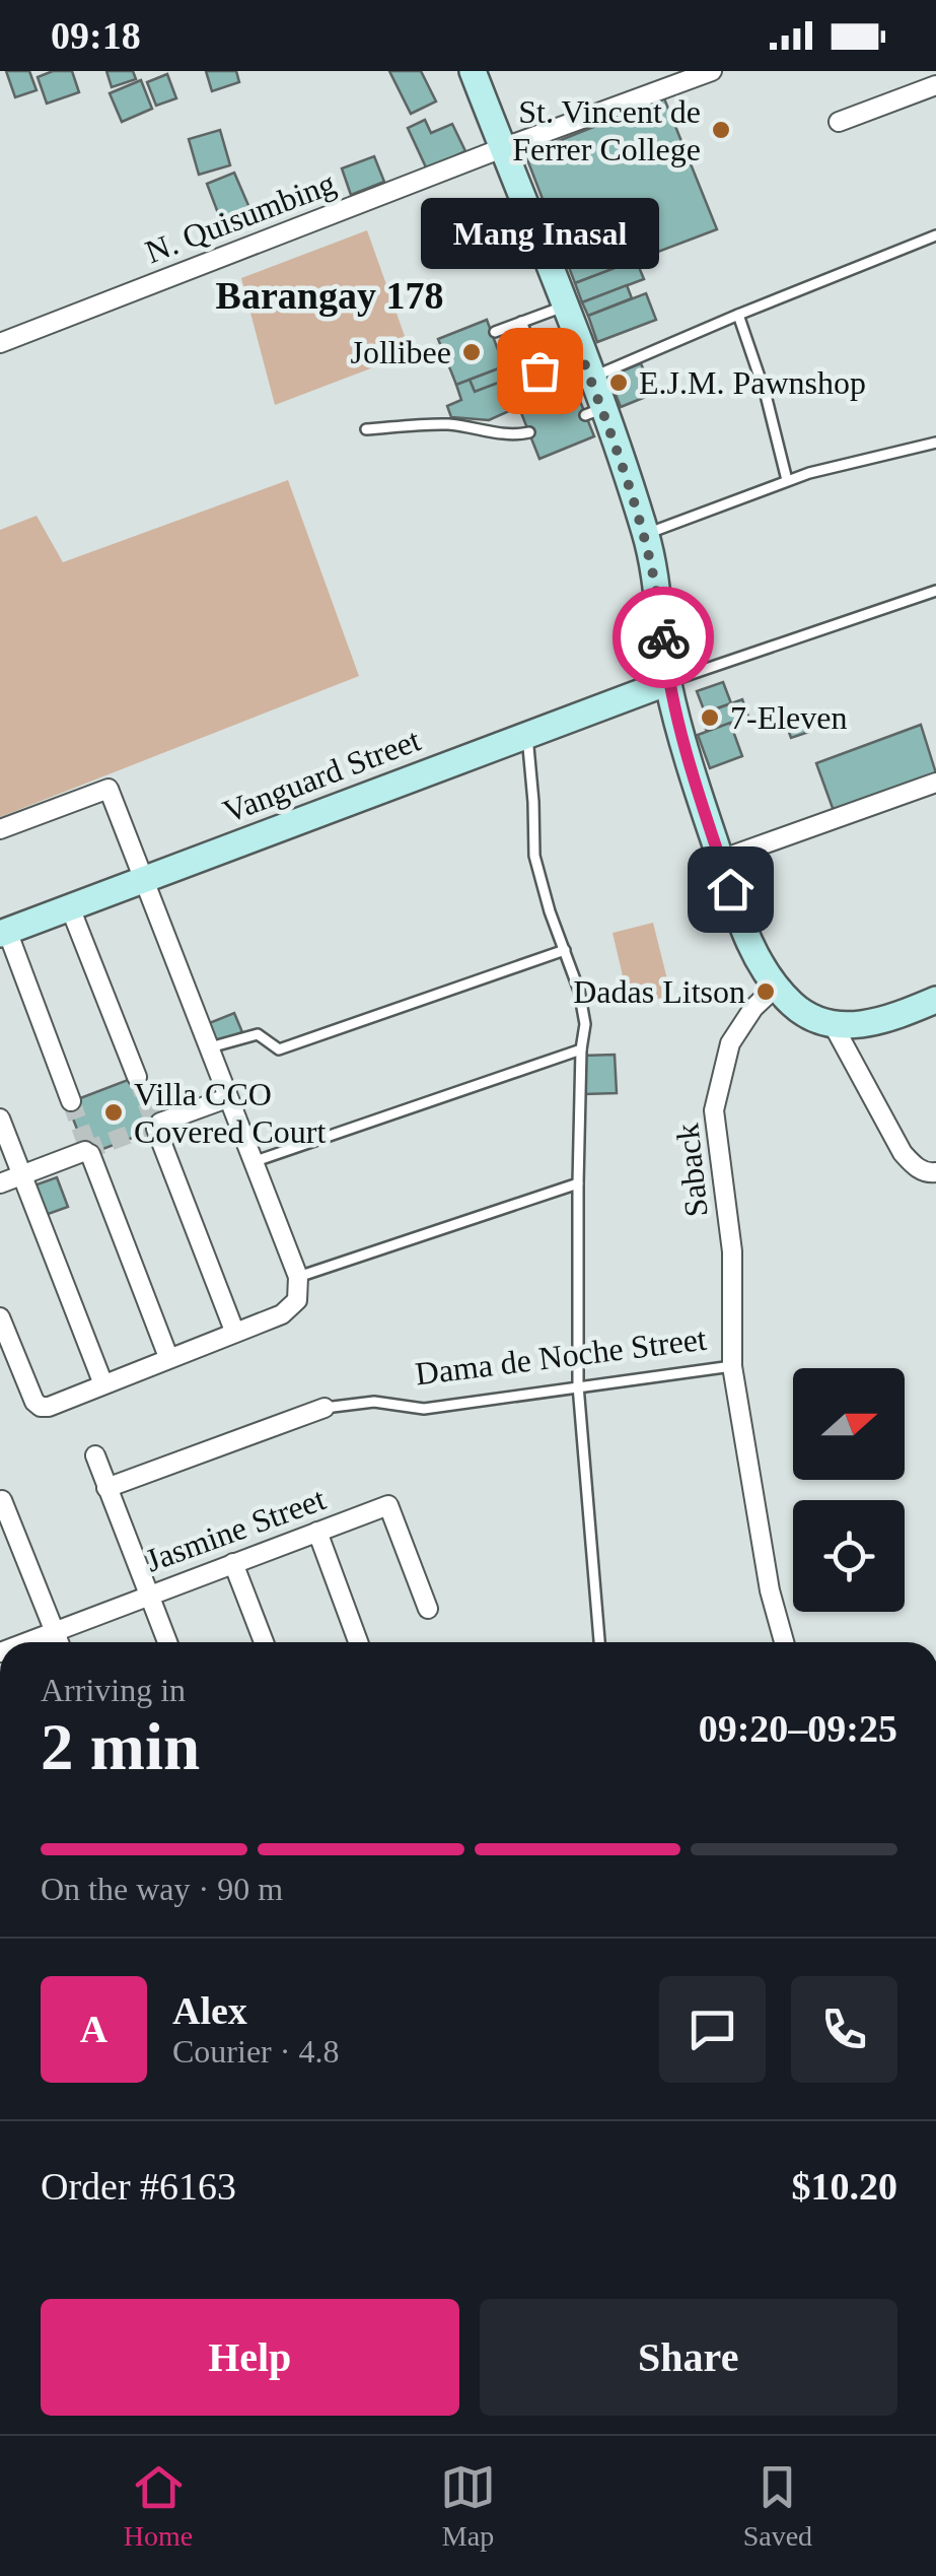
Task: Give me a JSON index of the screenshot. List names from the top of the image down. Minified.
{"streets":{"main road":["Vanguard Street"],"street":["N. Quisumbing","Saback","Dama de Noche Street","Jasmine Street"]},"crossings":[["Saback","Dama de Noche Street"]],"districts":["Barangay 178"],"places":["St. Vincent de Ferrer College","Jollibee","Mang Inasal","E.J.M. Pawnshop","7-Eleven","Dadas Litson","Villa CCO Covered Court"],"north":"right","page":{"status":"09:18","bubble":"Mang Inasal","heading":["2 min","Arriving in","09:20–09:25"],"panel":["Alex","Courier · 4.8","Order #6163","$10.20"],"bar":"On the way · 90 m","round":"A","buttons":["Help","Share"],"tabs":["Home","Map","Saved"]}}
